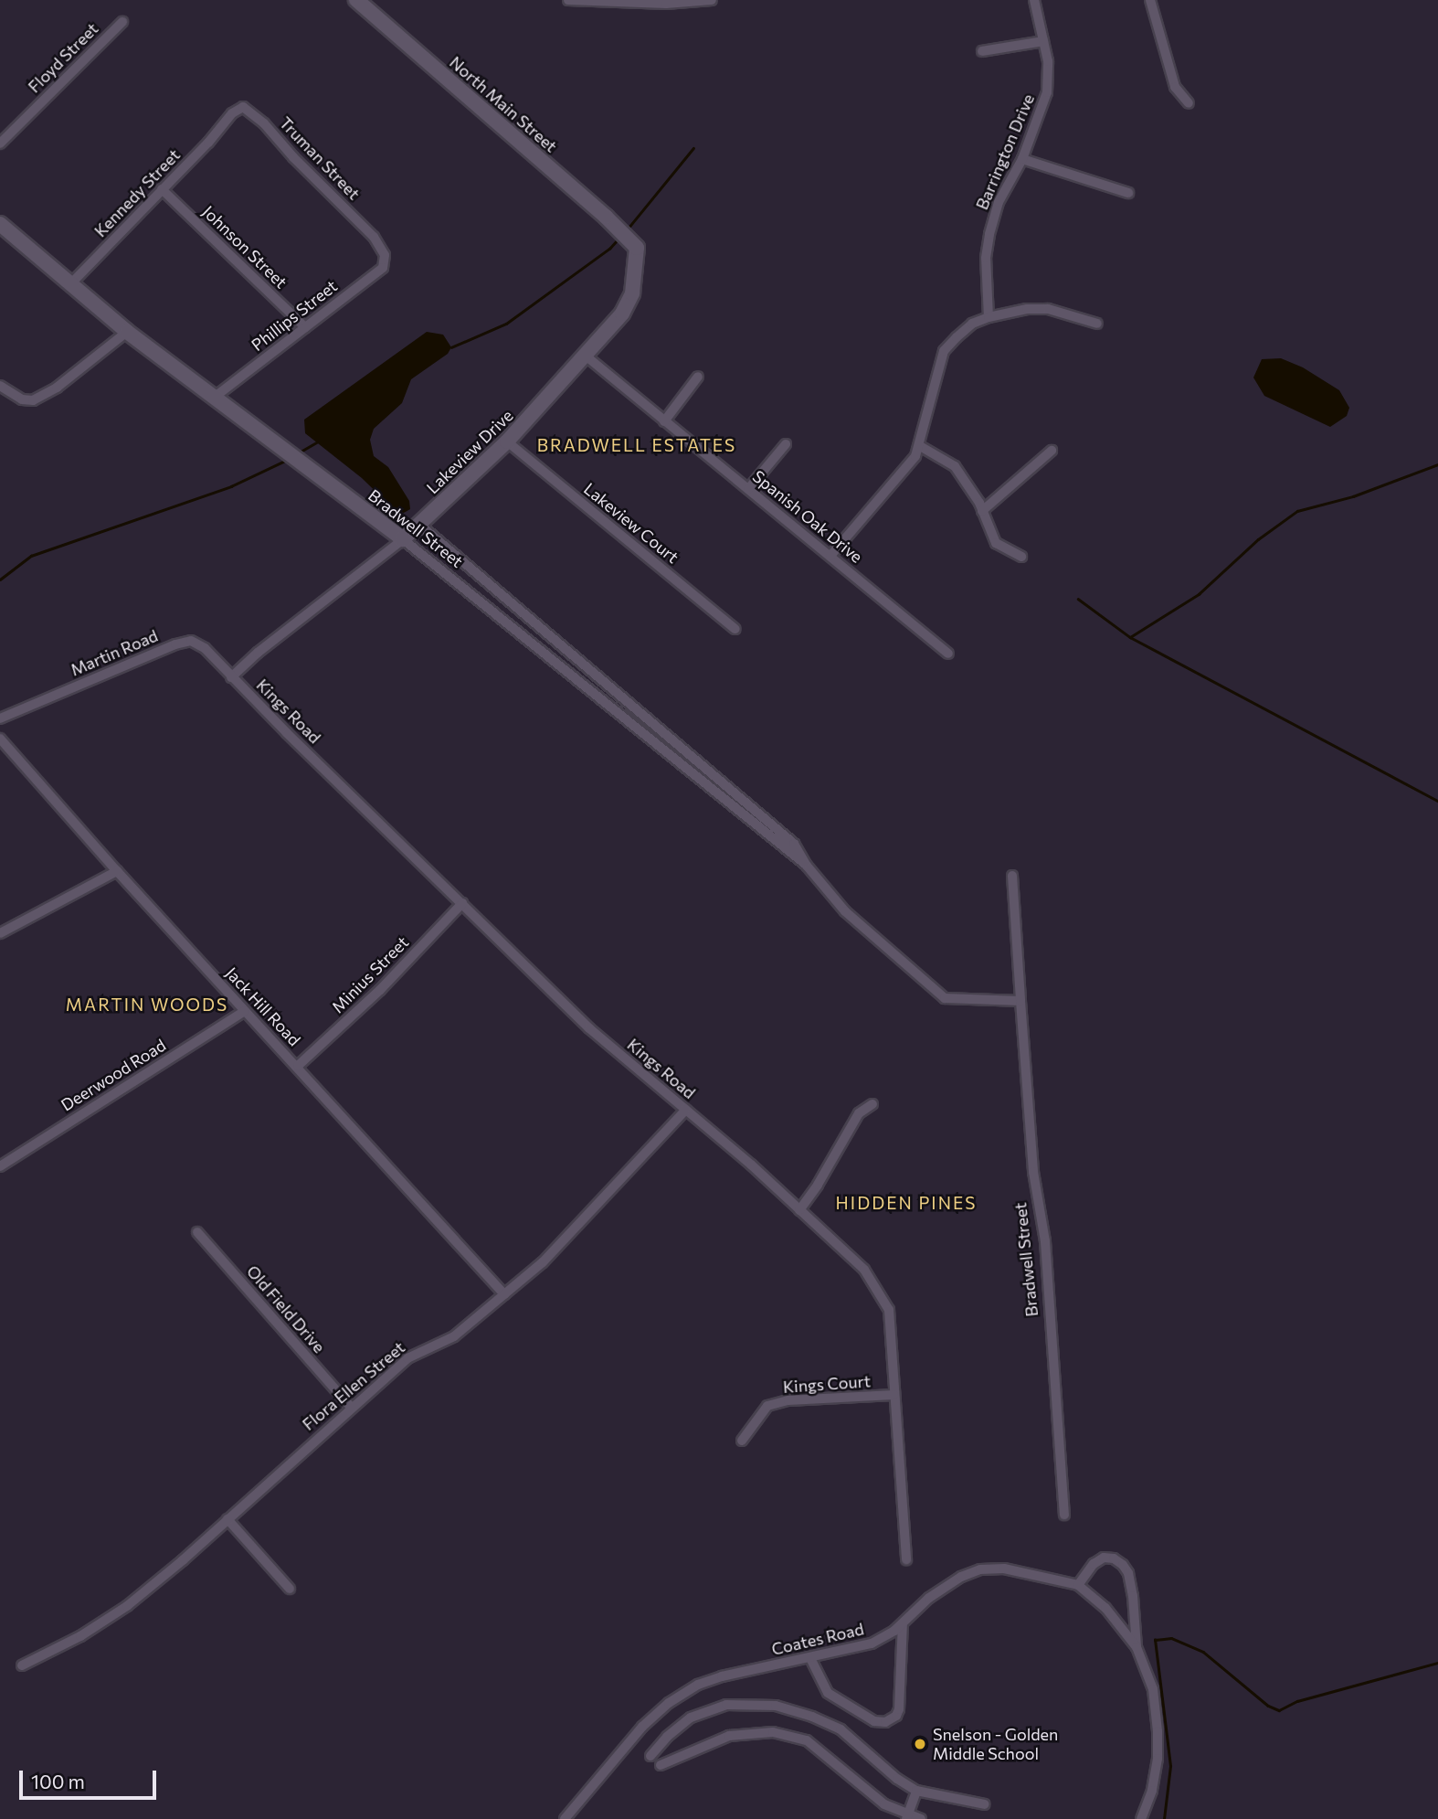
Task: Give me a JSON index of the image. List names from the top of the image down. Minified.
{"streets":{"street":["Floyd Street","North Main Street","Barrington Drive","Truman Street","Kennedy Street","Johnson Street","Phillips Street","Lakeview Drive","Spanish Oak Drive","Lakeview Court","Bradwell Street","Martin Road","Kings Road","Minius Street","Jack Hill Road","Deerwood Road","Old Field Drive","Kings Court","Flora Ellen Street","Coates Road"]},"crossings":[["North Main Street","Lakeview Drive"],["Truman Street","Kennedy Street"],["Truman Street","Phillips Street"],["Kennedy Street","Johnson Street"],["Kennedy Street","Bradwell Street"],["Johnson Street","Phillips Street"],["Phillips Street","Bradwell Street"],["Lakeview Drive","Spanish Oak Drive"],["Lakeview Drive","Lakeview Court"],["Lakeview Drive","Bradwell Street"],["Lakeview Drive","Martin Road"],["Lakeview Drive","Kings Road"],["Martin Road","Kings Road"],["Kings Road","Minius Street"],["Kings Road","Kings Court"],["Kings Road","Flora Ellen Street"],["Minius Street","Jack Hill Road"],["Jack Hill Road","Deerwood Road"],["Jack Hill Road","Flora Ellen Street"],["Old Field Drive","Flora Ellen Street"]],"districts":["BRADWELL ESTATES","MARTIN WOODS","HIDDEN PINES"],"places":["Snelson - Golden Middle School"],"scale_bar":"100 m"}
